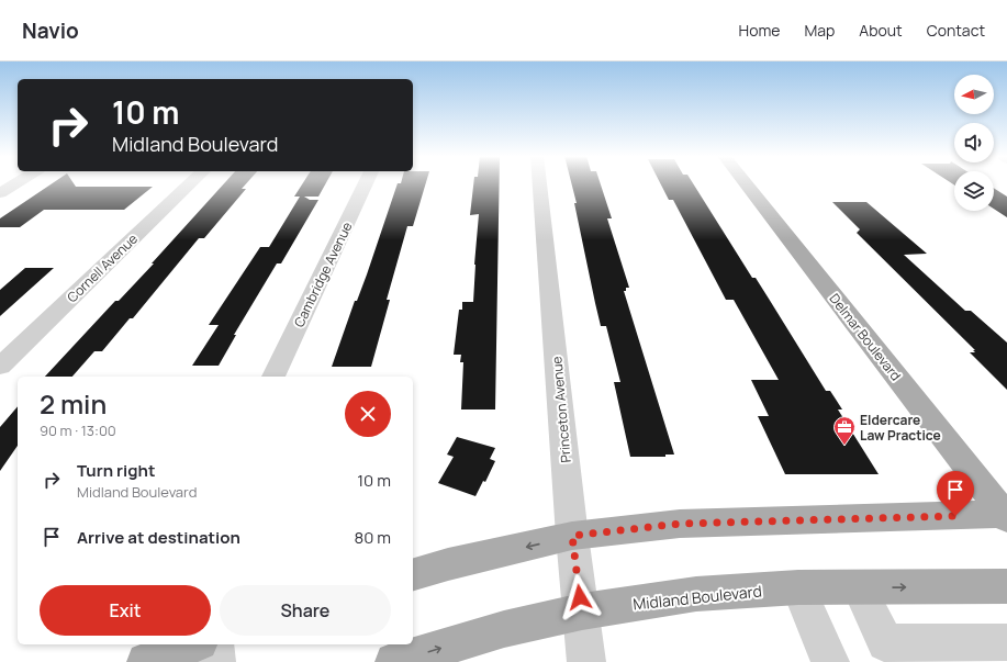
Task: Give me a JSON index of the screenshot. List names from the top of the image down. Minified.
{"streets":{"main road":["Delmar Boulevard","Midland Boulevard"],"street":["Cornell Avenue","Cambridge Avenue","Princeton Avenue"]},"crossings":[["Princeton Avenue","Midland Boulevard"]],"places":{"office":["Eldercare Law Practice"]},"north":"left","page":{"header":"Navio","nav":["Home","Map","About","Contact"],"turn":["10 m","Midland Boulevard"],"heading":["2 min","90 m · 13:00"],"list":[{"name":"Turn right","note":"Midland Boulevard","value":"10 m"},{"name":"Arrive at destination","value":"80 m"}],"buttons":["Exit","Share"]}}
